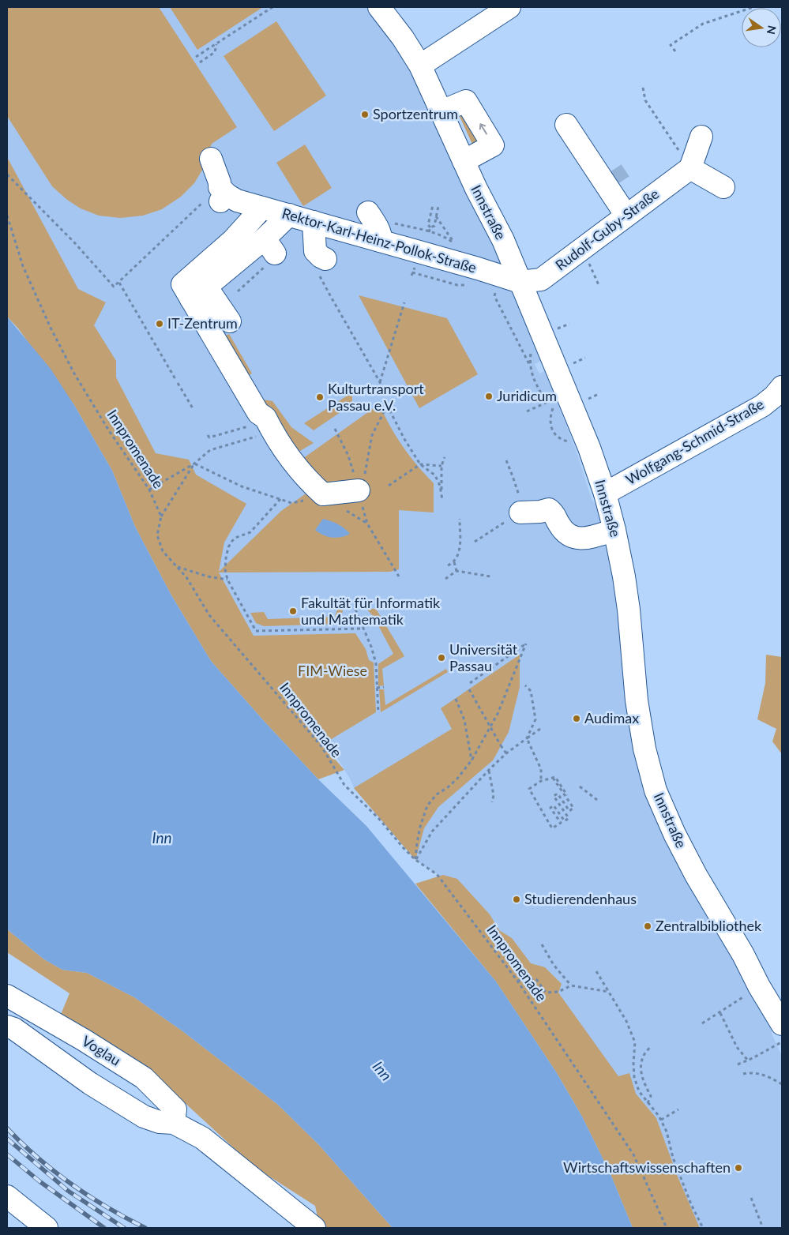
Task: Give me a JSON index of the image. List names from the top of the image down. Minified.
{"streets":{"street":["Innstraße","Rudolf-Guby-Straße","Rektor-Karl-Heinz-Pollok-Straße","Wolfgang-Schmid-Straße","Voglau"],"path":["Innpromenade"]},"crossings":[["Innstraße","Rudolf-Guby-Straße"],["Innstraße","Rektor-Karl-Heinz-Pollok-Straße"],["Innstraße","Wolfgang-Schmid-Straße"],["Rudolf-Guby-Straße","Rektor-Karl-Heinz-Pollok-Straße"]],"water":["Inn"],"parks":["FIM-Wiese"],"places":["Sportzentrum","IT-Zentrum","Juridicum","Kulturtransport Passau e.V.","Fakultät für Informatik und Mathematik","Universität Passau","Audimax","Studierendenhaus","Zentralbibliothek","Wirtschaftswissenschaften"],"north":"right"}
